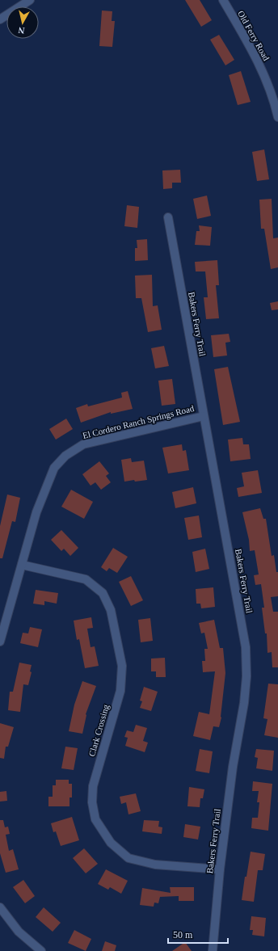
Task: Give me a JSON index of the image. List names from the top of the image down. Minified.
{"streets":{"street":["Old Ferry Road","Bakers Ferry Trail","El Cordero Ranch Springs Road","Clark Crossing"]},"crossings":[["Bakers Ferry Trail","El Cordero Ranch Springs Road"],["Bakers Ferry Trail","Clark Crossing"],["El Cordero Ranch Springs Road","Clark Crossing"]],"scale_bar":"50 m","north":"bottom"}
